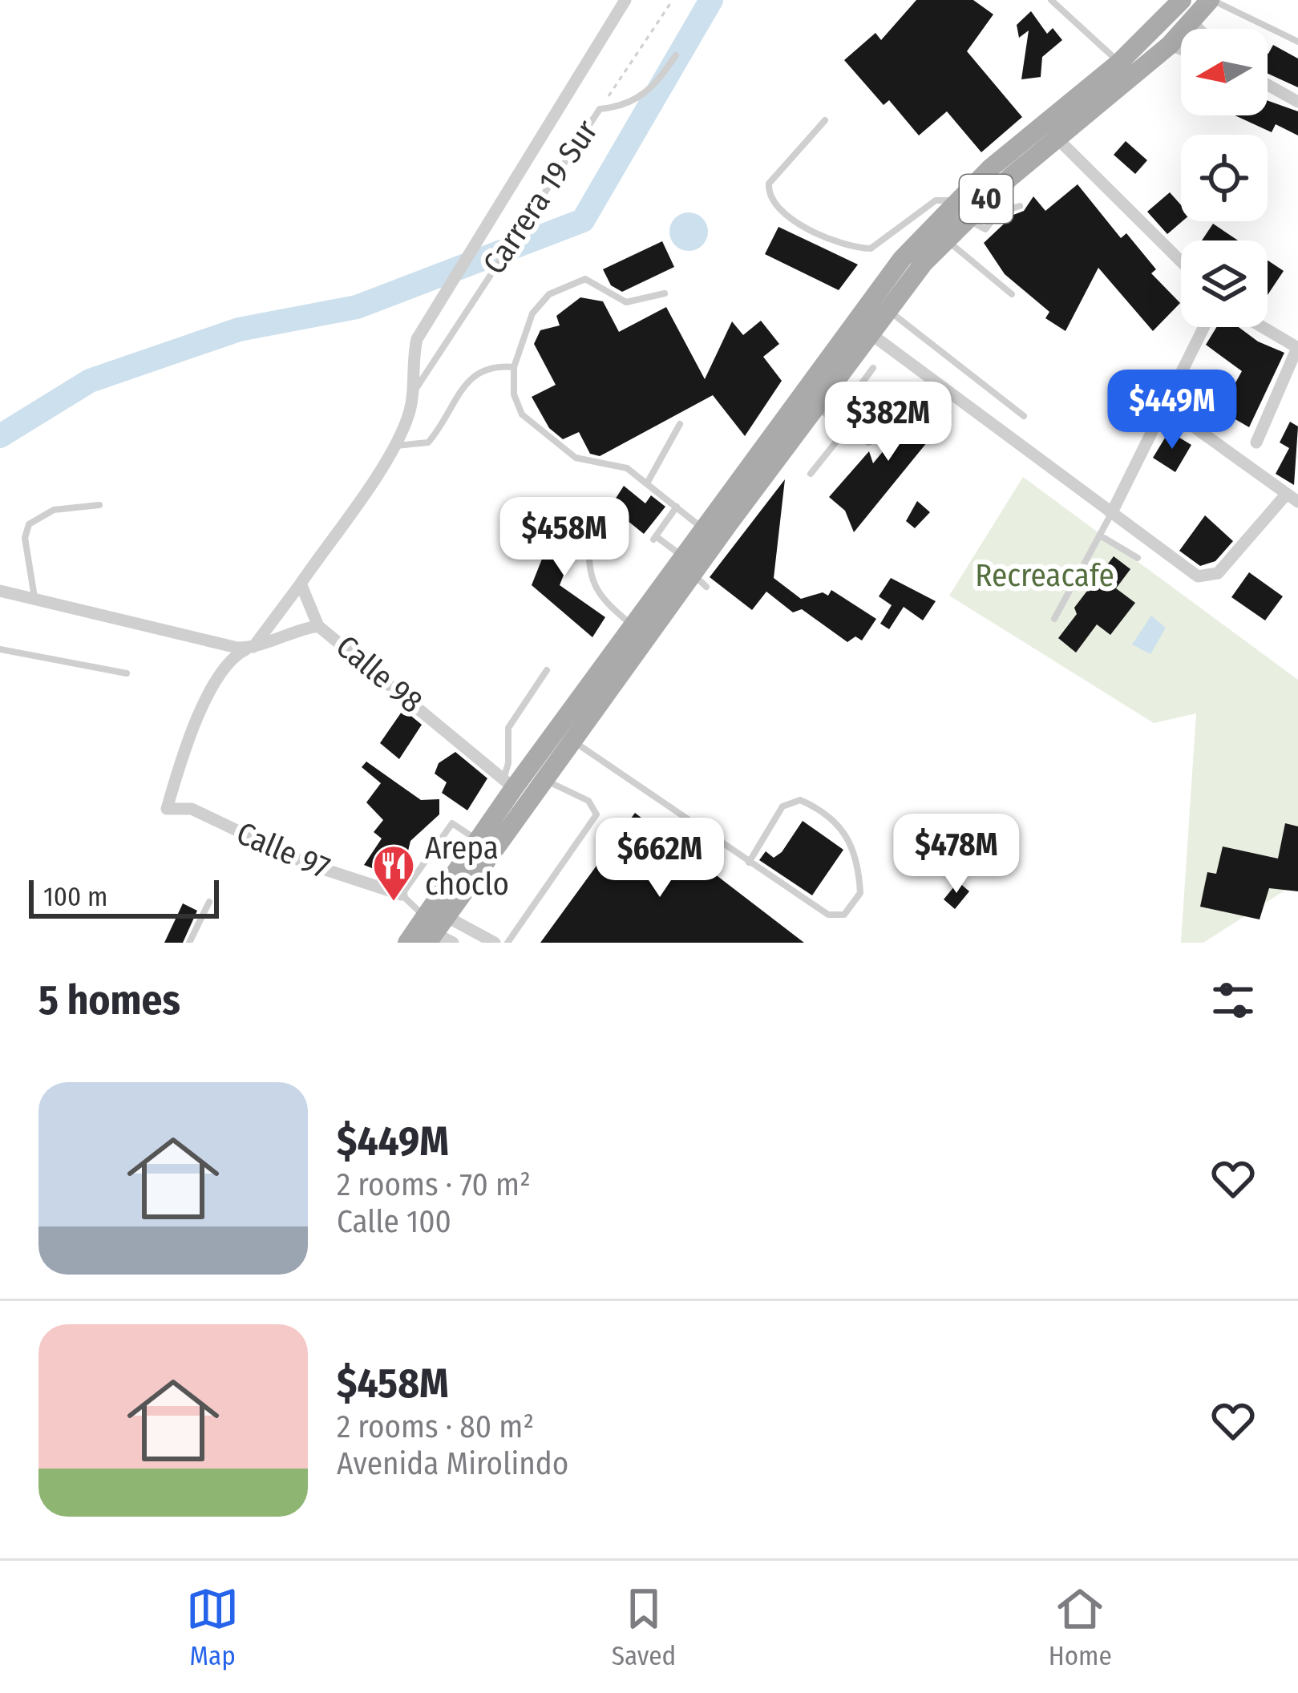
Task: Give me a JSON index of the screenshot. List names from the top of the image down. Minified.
{"streets":{"main road":["40"],"street":["Carrera 19 Sur","Calle 98","Calle 97"]},"crossings":[["Carrera 19 Sur","Calle 98"],["Carrera 19 Sur","Calle 97"],["40","Calle 98"],["40","Calle 97"]],"parks":["Recreacafe"],"places":{"restaurant":["Arepa choclo"]},"scale_bar":"100 m","north":"left","page":{"price":["$449M","$382M","$458M","$478M","$662M"],"scale":"100 m","heading":"5 homes","list":[{"name":"$449M","note":"2 rooms · 70 m² · Calle 100"},{"name":"$458M","note":"2 rooms · 80 m² · Avenida Mirolindo"}],"tabs":["Map","Saved","Home"]}}
